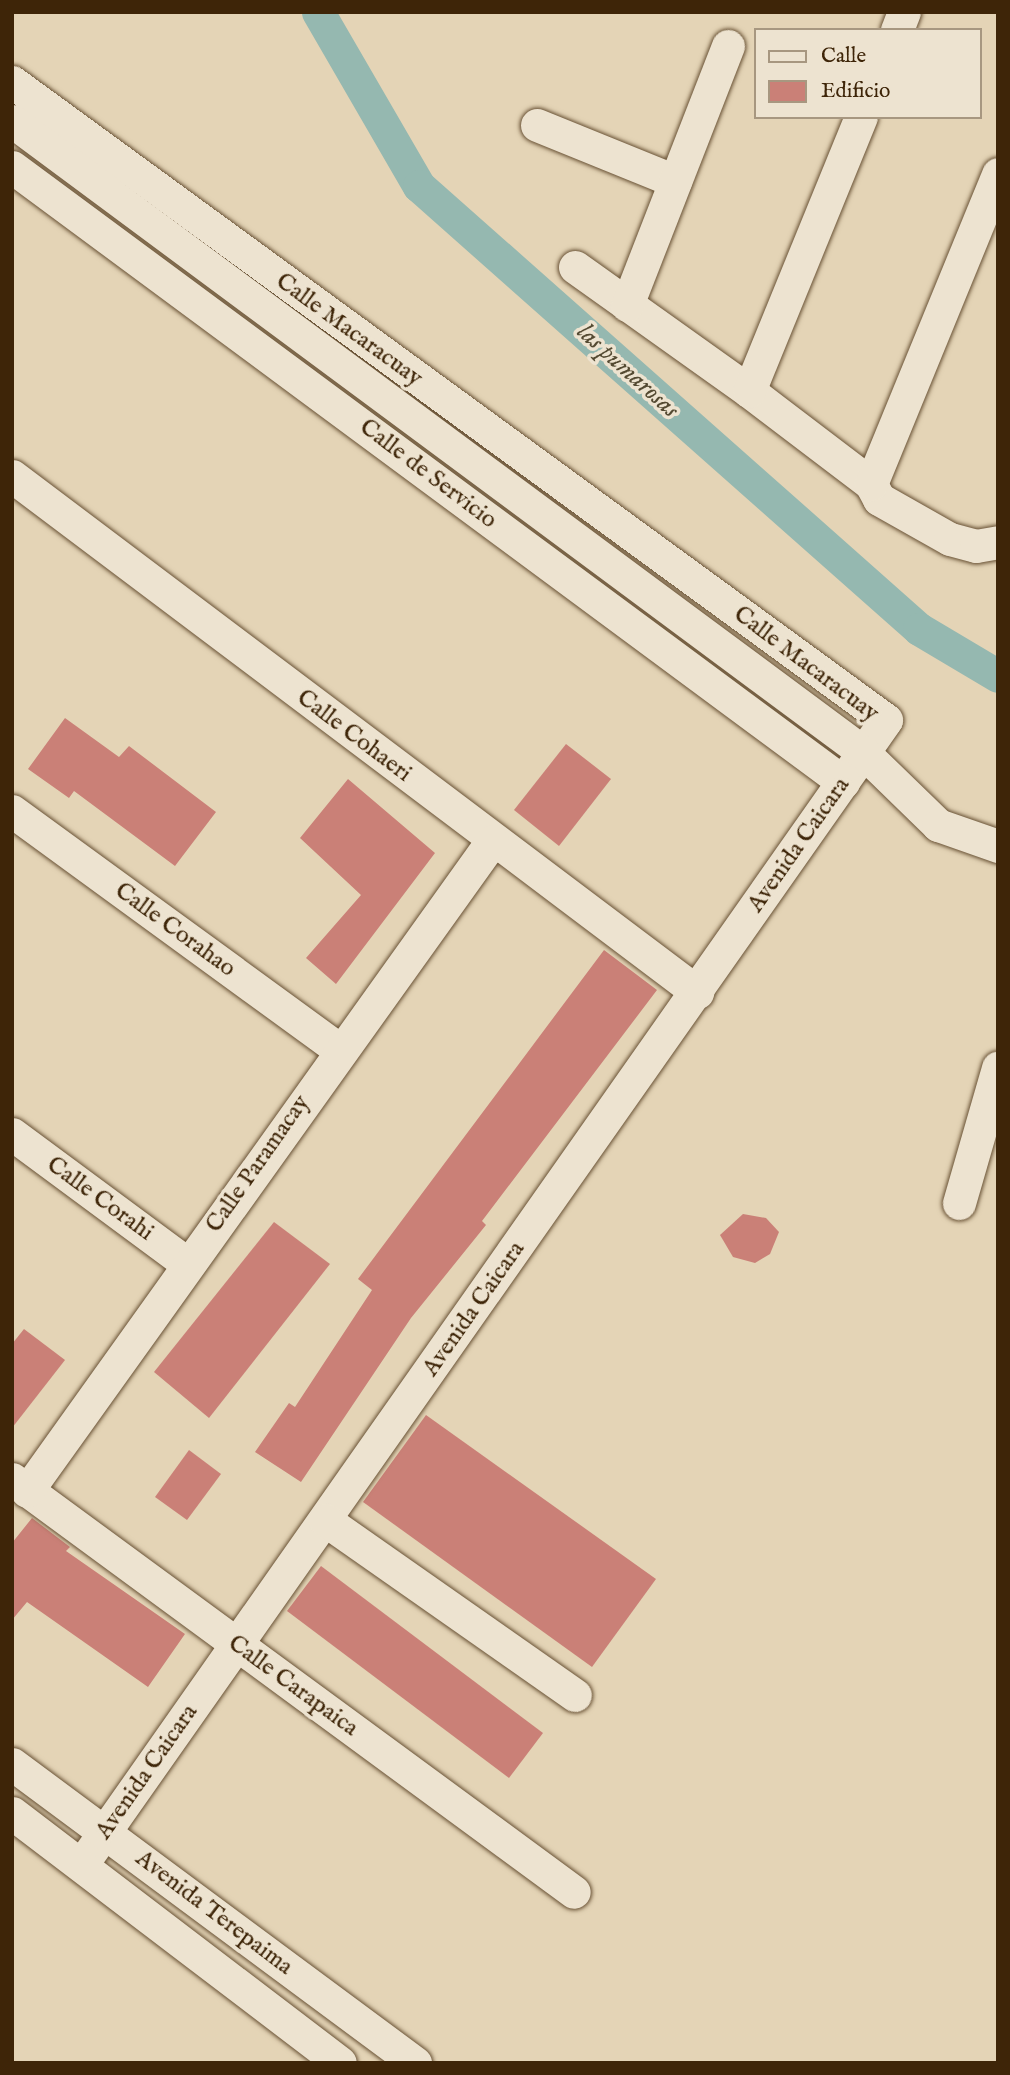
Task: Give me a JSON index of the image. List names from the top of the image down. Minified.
{"streets":{"street":["Calle Macaracuay","Calle de Servicio","Calle Cohaeri","Avenida Caicara","Calle Corahao","Calle Paramacay","Calle Corahi","Calle Carapaica","Avenida Terepaima"]},"crossings":[["Calle Macaracuay","Avenida Caicara"],["Calle de Servicio","Avenida Caicara"],["Calle Cohaeri","Avenida Caicara"],["Calle Cohaeri","Calle Paramacay"],["Avenida Caicara","Calle Carapaica"],["Avenida Caicara","Avenida Terepaima"],["Calle Corahao","Calle Paramacay"],["Calle Paramacay","Calle Corahi"],["Calle Paramacay","Calle Carapaica"]],"water":["las pumarosas"],"legend":["Calle","Edificio"]}
